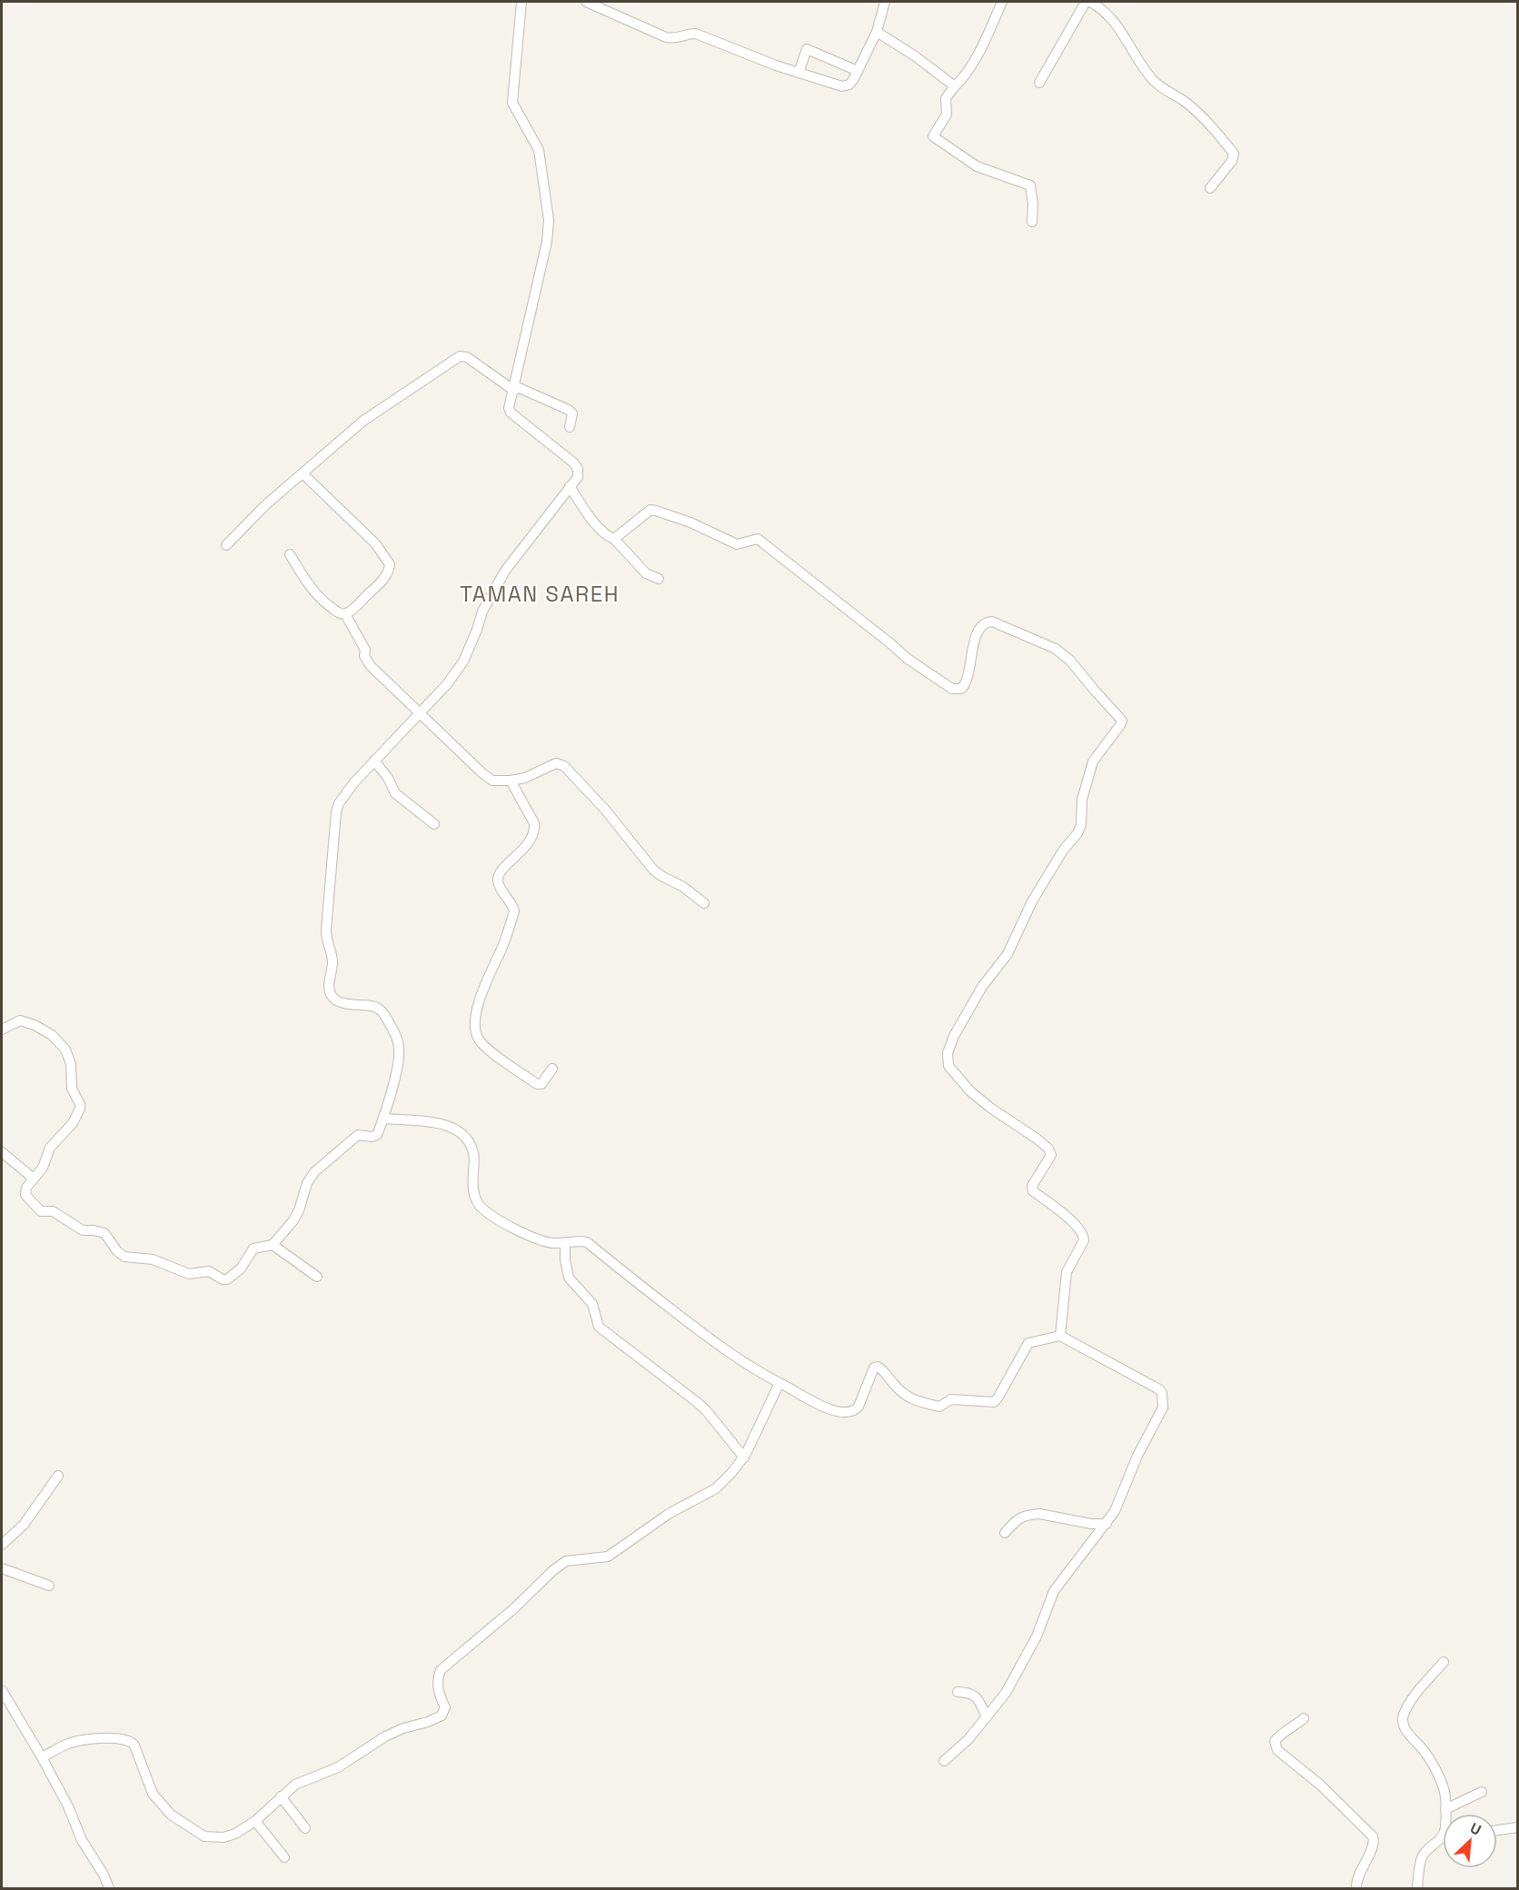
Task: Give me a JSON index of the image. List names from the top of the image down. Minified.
{"districts":["TAMAN SAREH"],"north":"top right"}
